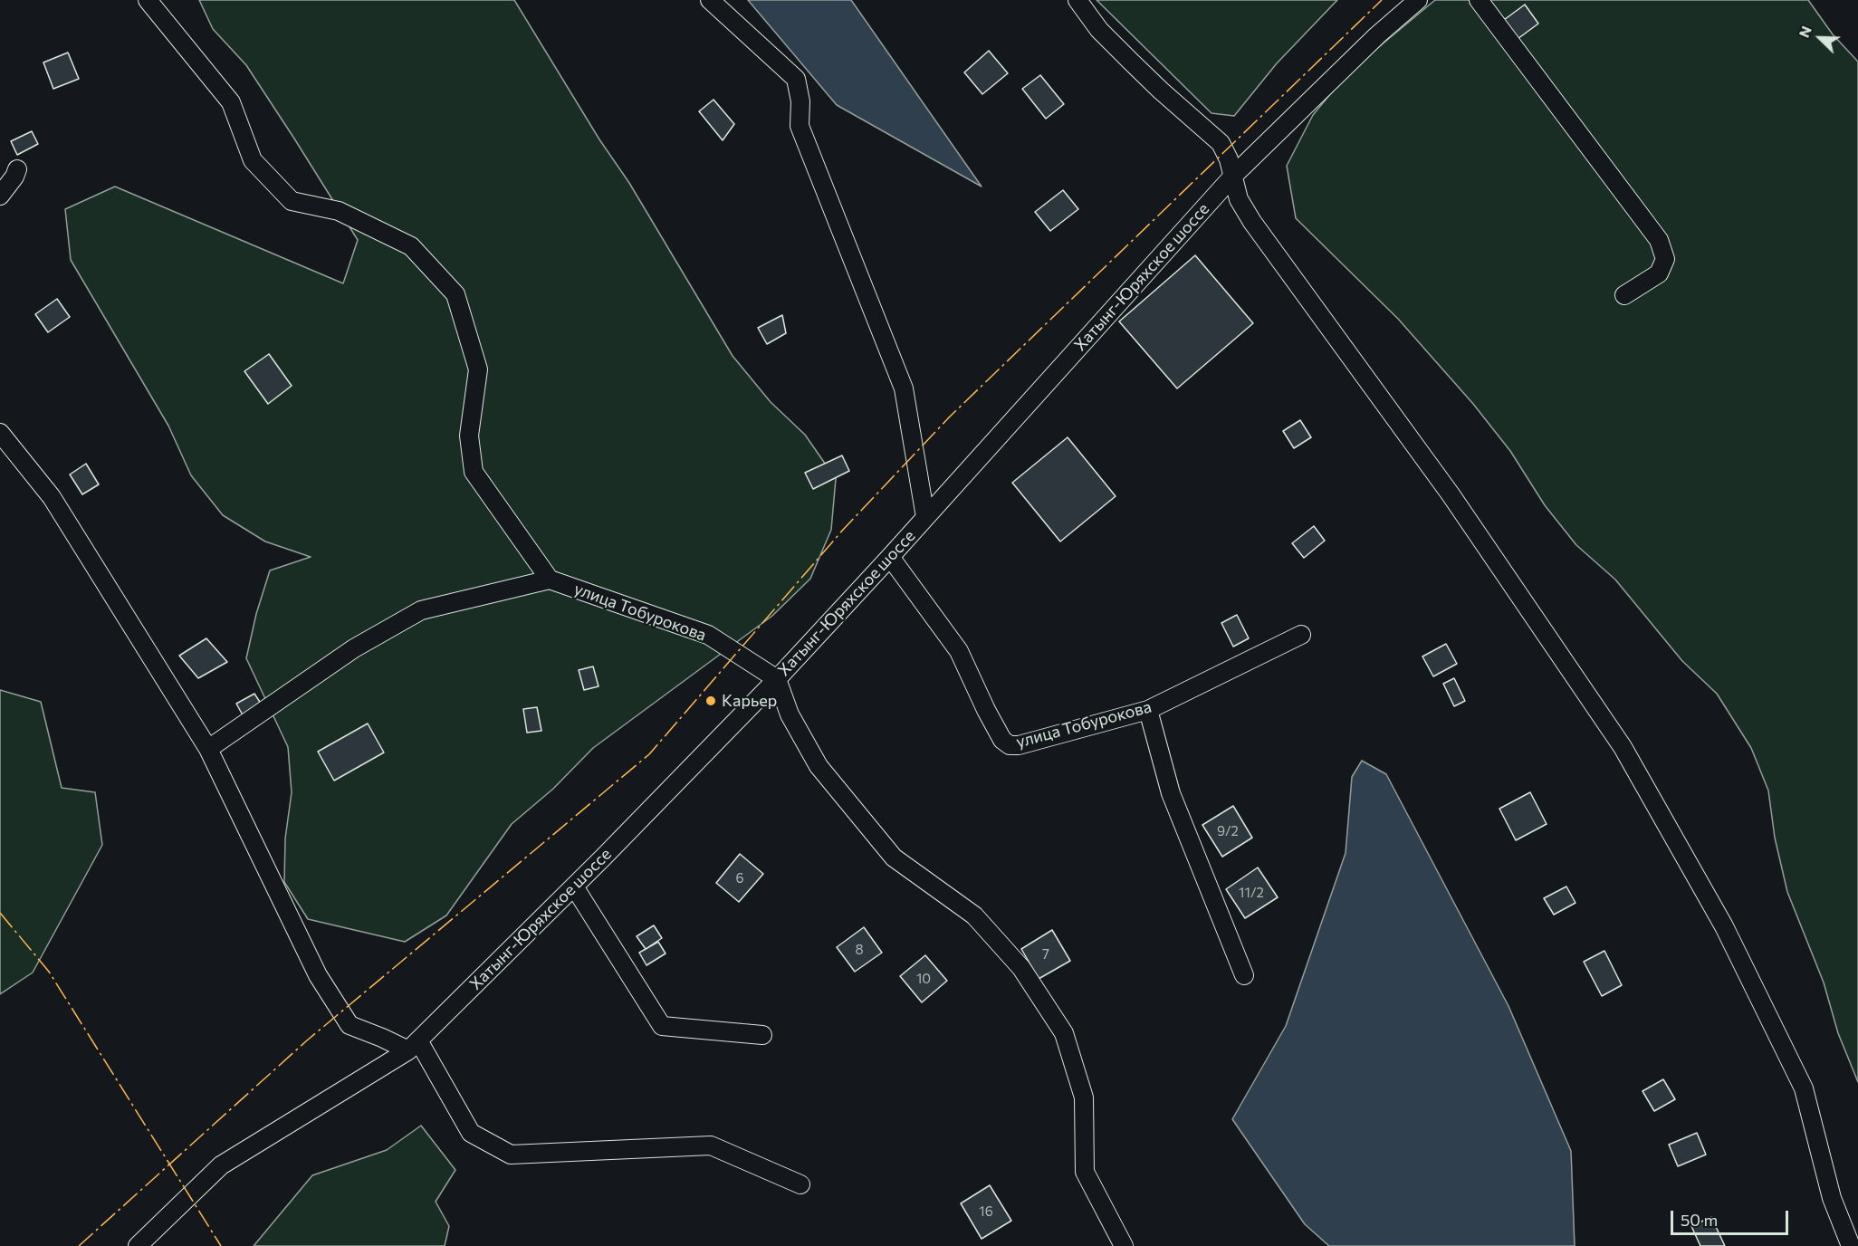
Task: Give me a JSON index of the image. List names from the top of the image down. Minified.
{"streets":{"street":["Хатынг-Юряхское шоссе","улица Тобурокова"]},"crossings":[["Хатынг-Юряхское шоссе","улица Тобурокова"]],"places":["Карьер"],"house_numbers":["9/2","6","11/2","8","7","10","16"],"scale_bar":"50 m","north":"top left"}
